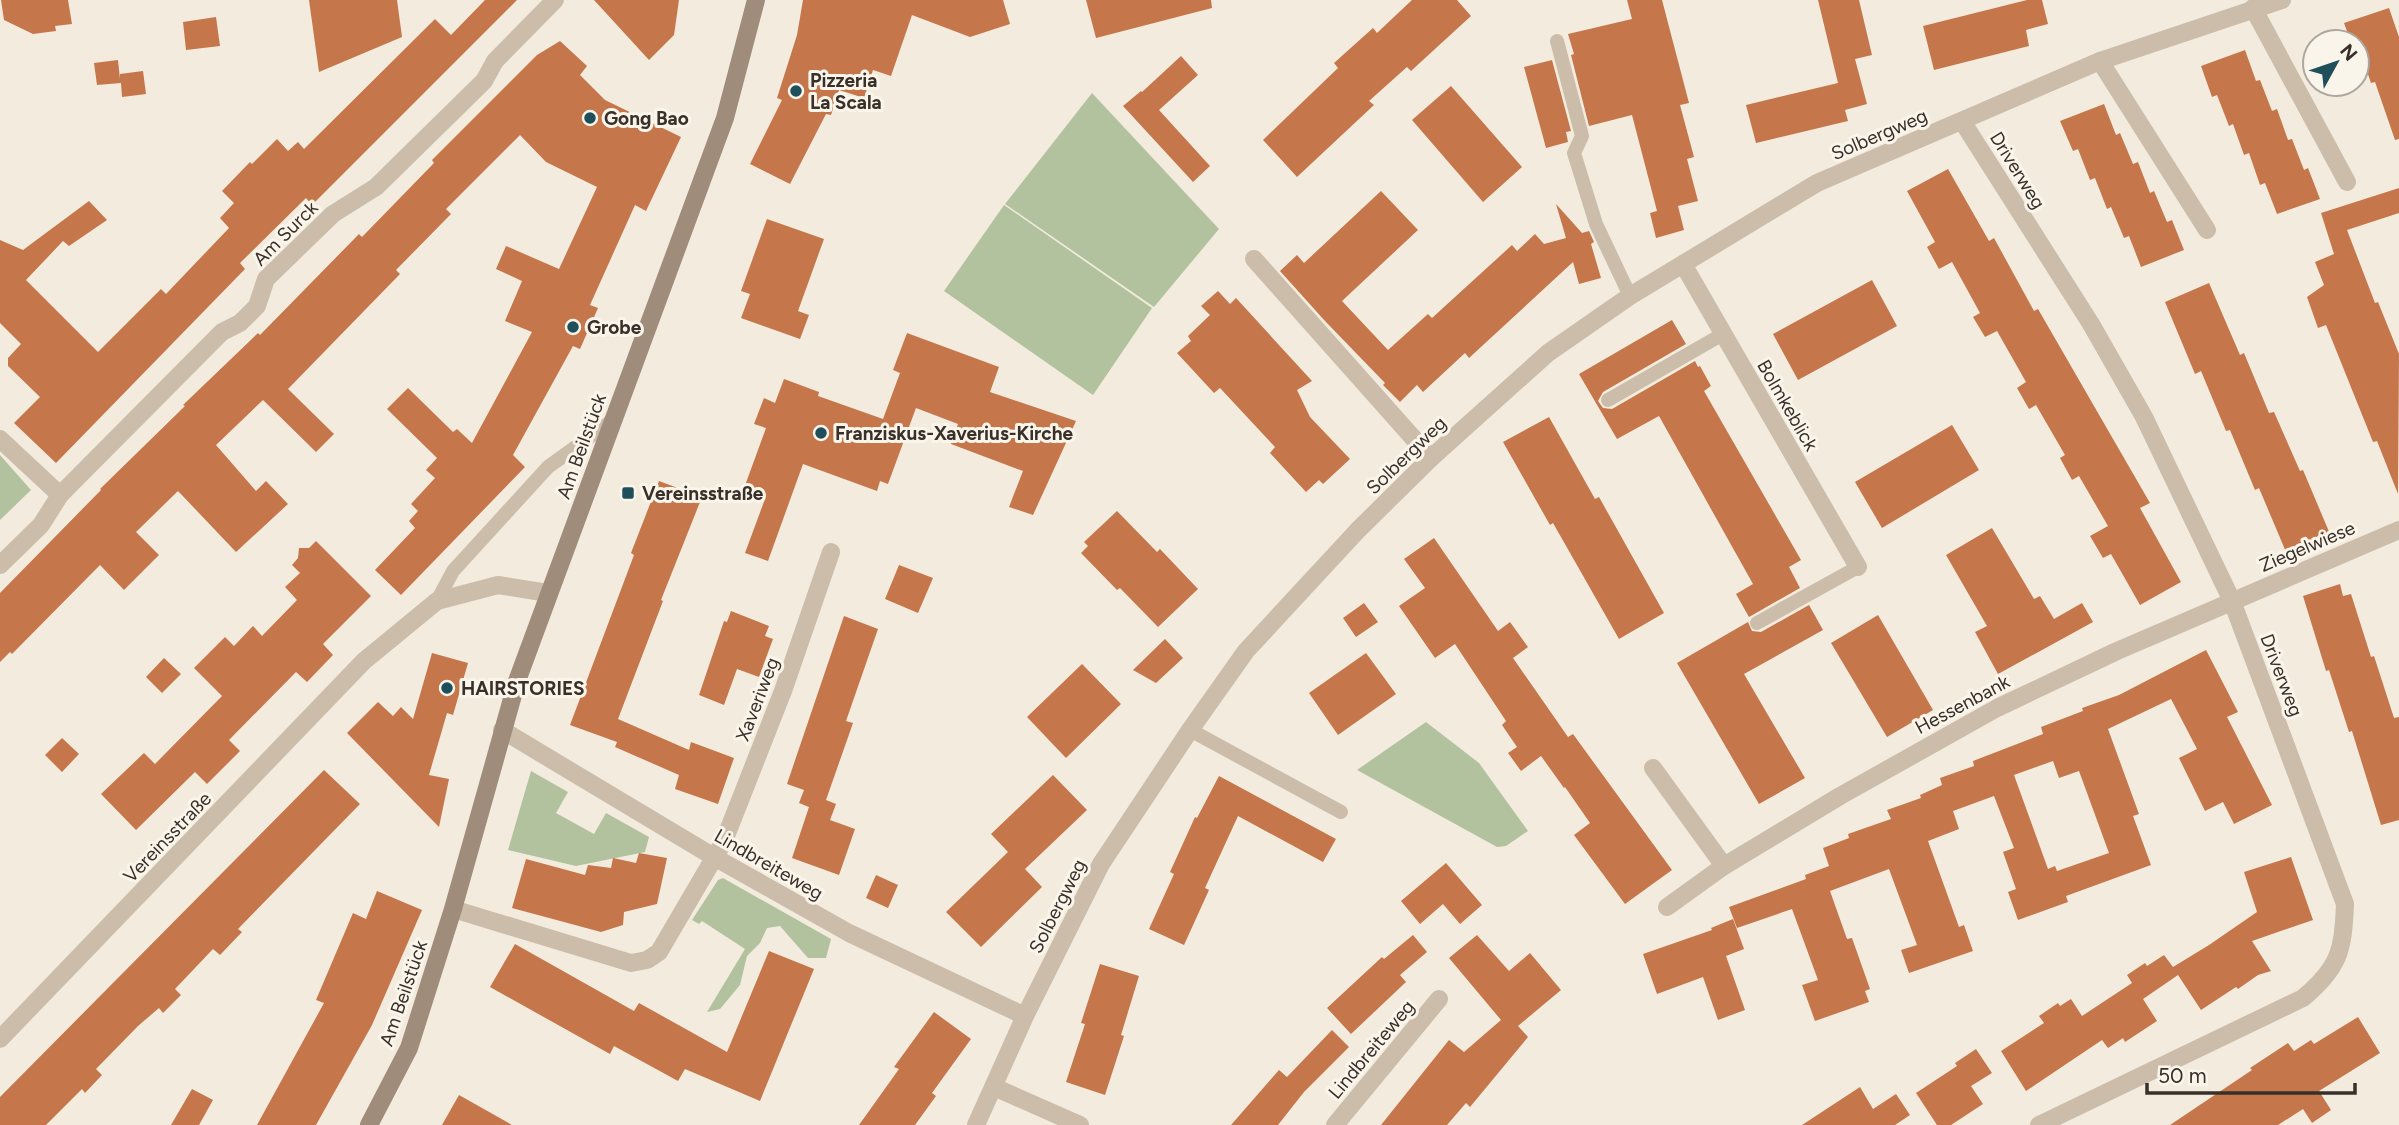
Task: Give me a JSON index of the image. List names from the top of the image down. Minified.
{"streets":{"main road":["Am Beilstück"],"street":["Solbergweg","Driverweg","Am Surck","Bolmkeblick","Ziegelwiese","Xaveriweg","Hessenbank","Vereinsstraße","Lindbreiteweg"]},"crossings":[["Solbergweg","Driverweg"],["Solbergweg","Bolmkeblick"],["Solbergweg","Lindbreiteweg"],["Driverweg","Ziegelwiese"],["Driverweg","Hessenbank"],["Am Beilstück","Vereinsstraße"],["Am Beilstück","Lindbreiteweg"],["Ziegelwiese","Hessenbank"],["Xaveriweg","Lindbreiteweg"]],"places":{"other":["Pizzeria La Scala","Gong Bao","Grobe","Franziskus-Xaverius-Kirche","HAIRSTORIES"],"transit":["Vereinsstraße"]},"scale_bar":"50 m","north":"top right"}
